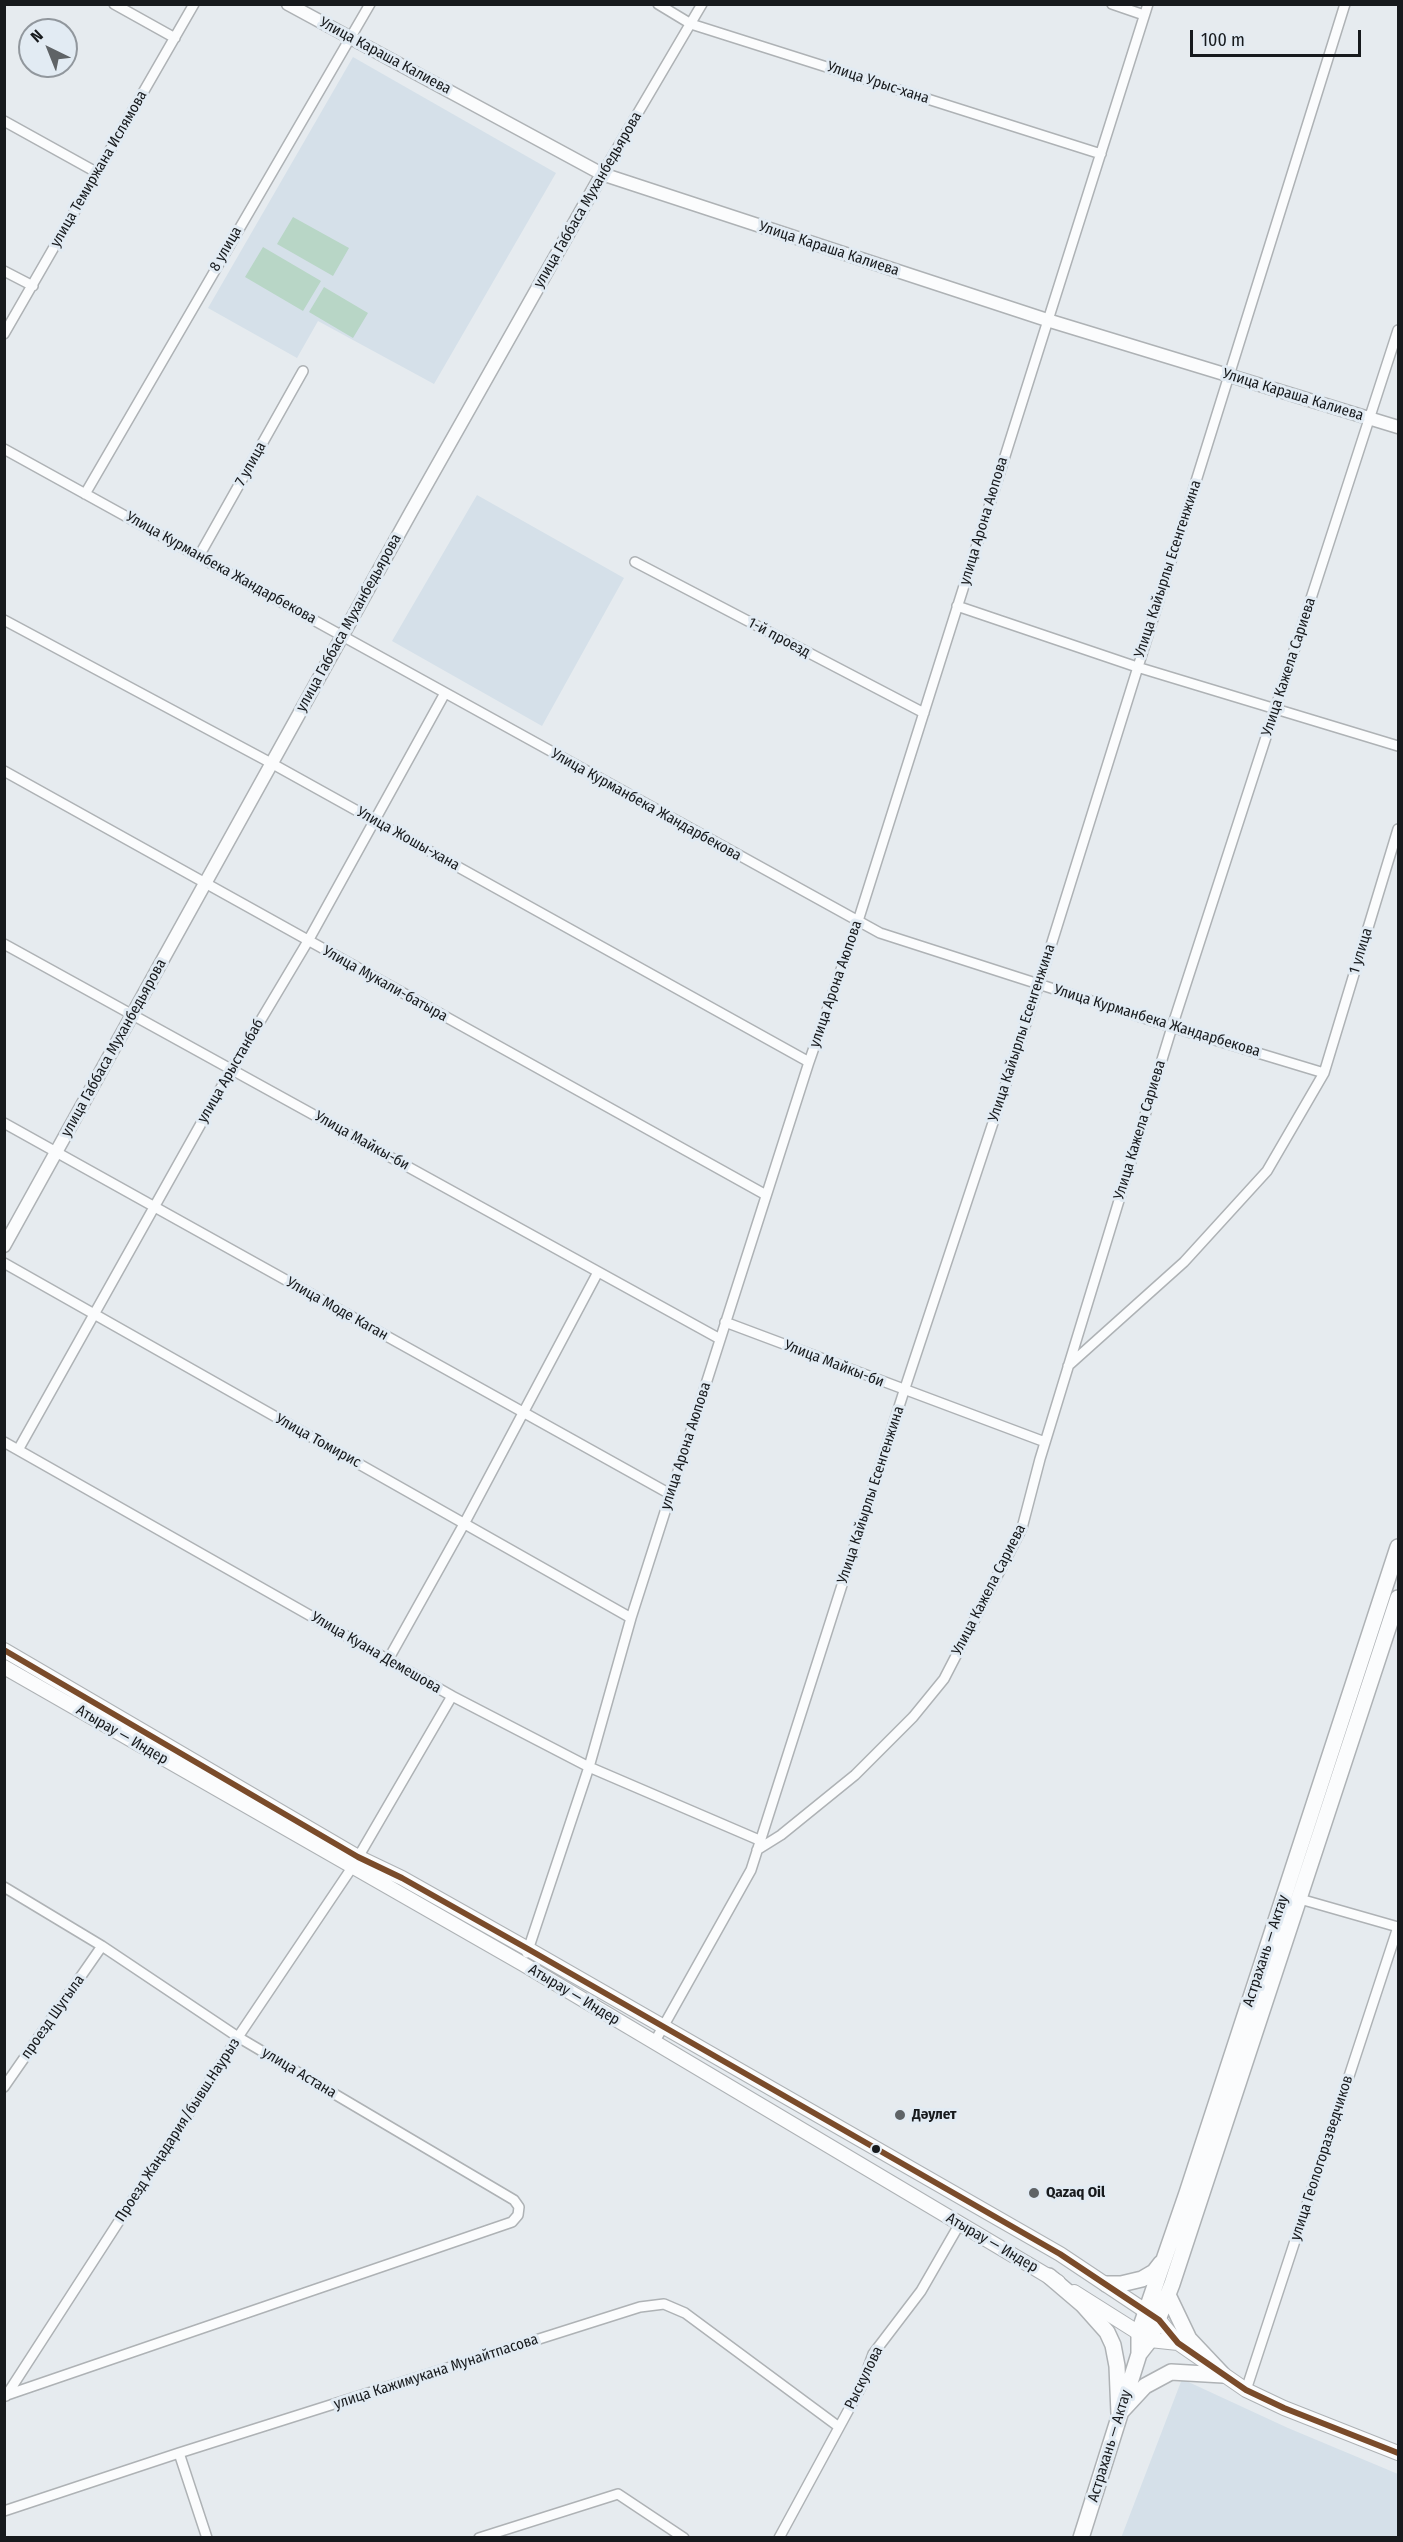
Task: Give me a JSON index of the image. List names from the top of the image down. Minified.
{"streets":{"highway":["Астрахань — Актау"],"main road":["Атырау — Индер"],"street":["Улица Караша Калиева","Улица Урыс-хана","улица Темиржана Ислямова","улица Габбаса Муханбедьярова","8 улица","7 улица","улица Арона Аюпова","Улица Курманбека Жандарбекова","Улица Кайырлы Есенгенжина","1-й проезд","Улица Кажела Сариева","Улица Жошы-хана","1 улица","Улица Мукали-батыра","улица Арыстанбаб","Улица Майкы-би","Улица Моде Каган","Улица Томирис","Улица Куана Демешова","проезд Шугыла","улица Астана","Проезд Жаңадария/бывш.Наурыз","улица Геологоразведчиков","улица Кажимукана Мунайтпасова","Рыскулова"]},"crossings":[["Улица Караша Калиева","улица Габбаса Муханбедьярова"],["Улица Караша Калиева","8 улица"],["Улица Караша Калиева","улица Арона Аюпова"],["Улица Караша Калиева","Улица Кайырлы Есенгенжина"],["Улица Караша Калиева","Улица Кажела Сариева"],["Улица Урыс-хана","улица Габбаса Муханбедьярова"],["Улица Урыс-хана","улица Арона Аюпова"],["улица Габбаса Муханбедьярова","Улица Курманбека Жандарбекова"],["улица Габбаса Муханбедьярова","Улица Жошы-хана"],["улица Габбаса Муханбедьярова","Улица Мукали-батыра"],["улица Габбаса Муханбедьярова","Улица Майкы-би"],["улица Габбаса Муханбедьярова","Улица Моде Каган"],["8 улица","Улица Курманбека Жандарбекова"],["7 улица","Улица Курманбека Жандарбекова"],["улица Арона Аюпова","Улица Курманбека Жандарбекова"],["улица Арона Аюпова","1-й проезд"],["улица Арона Аюпова","Улица Жошы-хана"],["улица Арона Аюпова","Улица Мукали-батыра"],["улица Арона Аюпова","Улица Майкы-би"],["улица Арона Аюпова","Улица Моде Каган"],["улица Арона Аюпова","Улица Томирис"],["улица Арона Аюпова","Улица Куана Демешова"],["улица Арона Аюпова","Атырау — Индер"],["Улица Курманбека Жандарбекова","Улица Кайырлы Есенгенжина"],["Улица Курманбека Жандарбекова","Улица Кажела Сариева"],["Улица Курманбека Жандарбекова","1 улица"],["Улица Курманбека Жандарбекова","улица Арыстанбаб"],["Улица Кайырлы Есенгенжина","Улица Кажела Сариева"],["Улица Кайырлы Есенгенжина","Улица Майкы-би"],["Улица Кайырлы Есенгенжина","Улица Куана Демешова"],["Улица Кайырлы Есенгенжина","Атырау — Индер"],["Улица Кажела Сариева","1 улица"],["Улица Кажела Сариева","Улица Майкы-би"],["Улица Кажела Сариева","Улица Куана Демешова"],["Улица Жошы-хана","улица Арыстанбаб"],["Улица Мукали-батыра","улица Арыстанбаб"],["улица Арыстанбаб","Улица Майкы-би"],["улица Арыстанбаб","Улица Моде Каган"],["улица Арыстанбаб","Улица Томирис"],["улица Арыстанбаб","Улица Куана Демешова"],["Улица Куана Демешова","Проезд Жаңадария/бывш.Наурыз"],["Атырау — Индер","Астрахань — Актау"],["Атырау — Индер","Проезд Жаңадария/бывш.Наурыз"],["Атырау — Индер","Рыскулова"],["проезд Шугыла","улица Астана"],["улица Астана","Проезд Жаңадария/бывш.Наурыз"],["улица Кажимукана Мунайтпасова","Рыскулова"]],"places":["Дәулет","Qazaq Oil"],"scale_bar":"100 m","north":"top left"}
